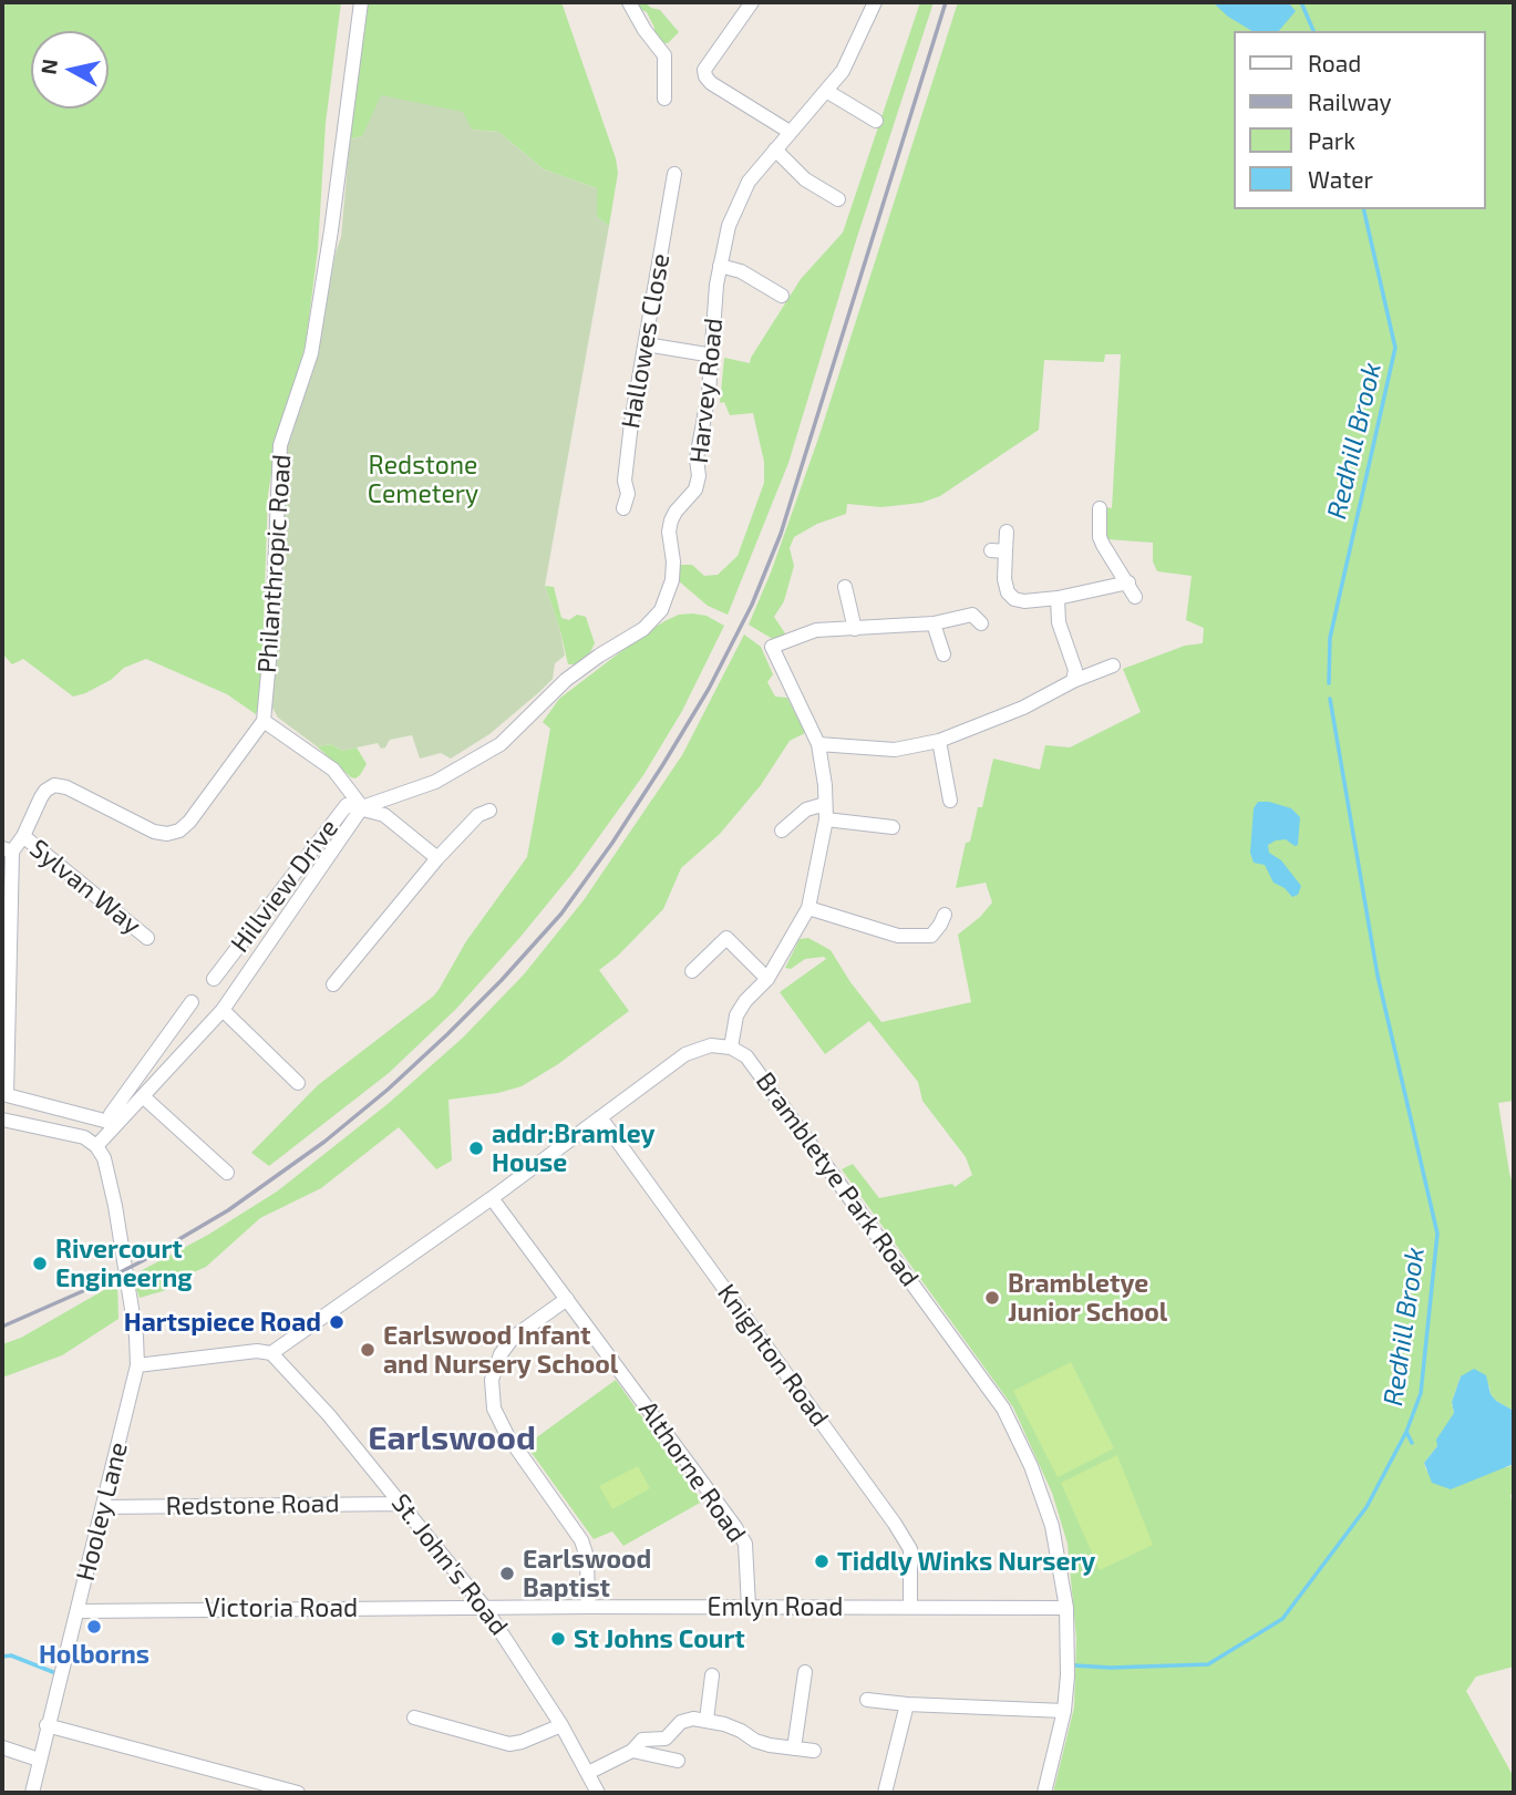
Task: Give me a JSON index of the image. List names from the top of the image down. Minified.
{"streets":{"street":["Hallowes Close","Harvey Road","Philanthropic Road","Hillview Drive","Sylvan Way","Brambletye Park Road","Knighton Road","Althorne Road","Redstone Road","Hooley Lane","St. John's Road","Emlyn Road","Victoria Road"]},"crossings":[["Harvey Road","Hillview Drive"],["Philanthropic Road","Sylvan Way"],["Brambletye Park Road","Emlyn Road"],["Knighton Road","Emlyn Road"],["Althorne Road","Emlyn Road"],["Redstone Road","Hooley Lane"],["Redstone Road","St. John's Road"],["Hooley Lane","Victoria Road"],["St. John's Road","Emlyn Road"],["St. John's Road","Victoria Road"],["Emlyn Road","Victoria Road"]],"districts":["Earlswood"],"water":["Redhill Brook"],"parks":["Redstone Cemetery"],"places":["addr:Bramley House","Rivercourt Engineerng","Brambletye Junior School","Hartspiece Road","Earlswood Infant and Nursery School","Tiddly Winks Nursery","Earlswood Baptist","Holborns","St Johns Court"],"legend":["Road","Railway","Park","Water"],"north":"left"}
